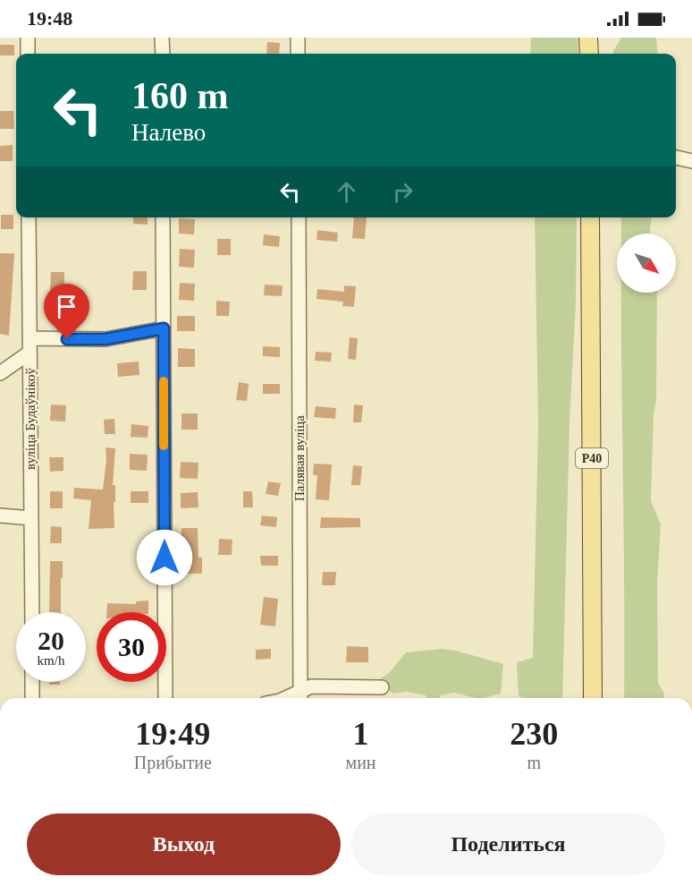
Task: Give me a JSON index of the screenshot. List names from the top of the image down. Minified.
{"streets":{"main road":["Р40"],"street":["вуліца Будаўнікоў","Палявая вуліца"]},"north":"bottom right","page":{"status":"19:48","turn":["160 m","Налево"],"speed":"20 km/h","limit":"30","eta":["19:49","Прибытие","1","мин","230","m"],"buttons":["Выход","Поделиться"]}}
